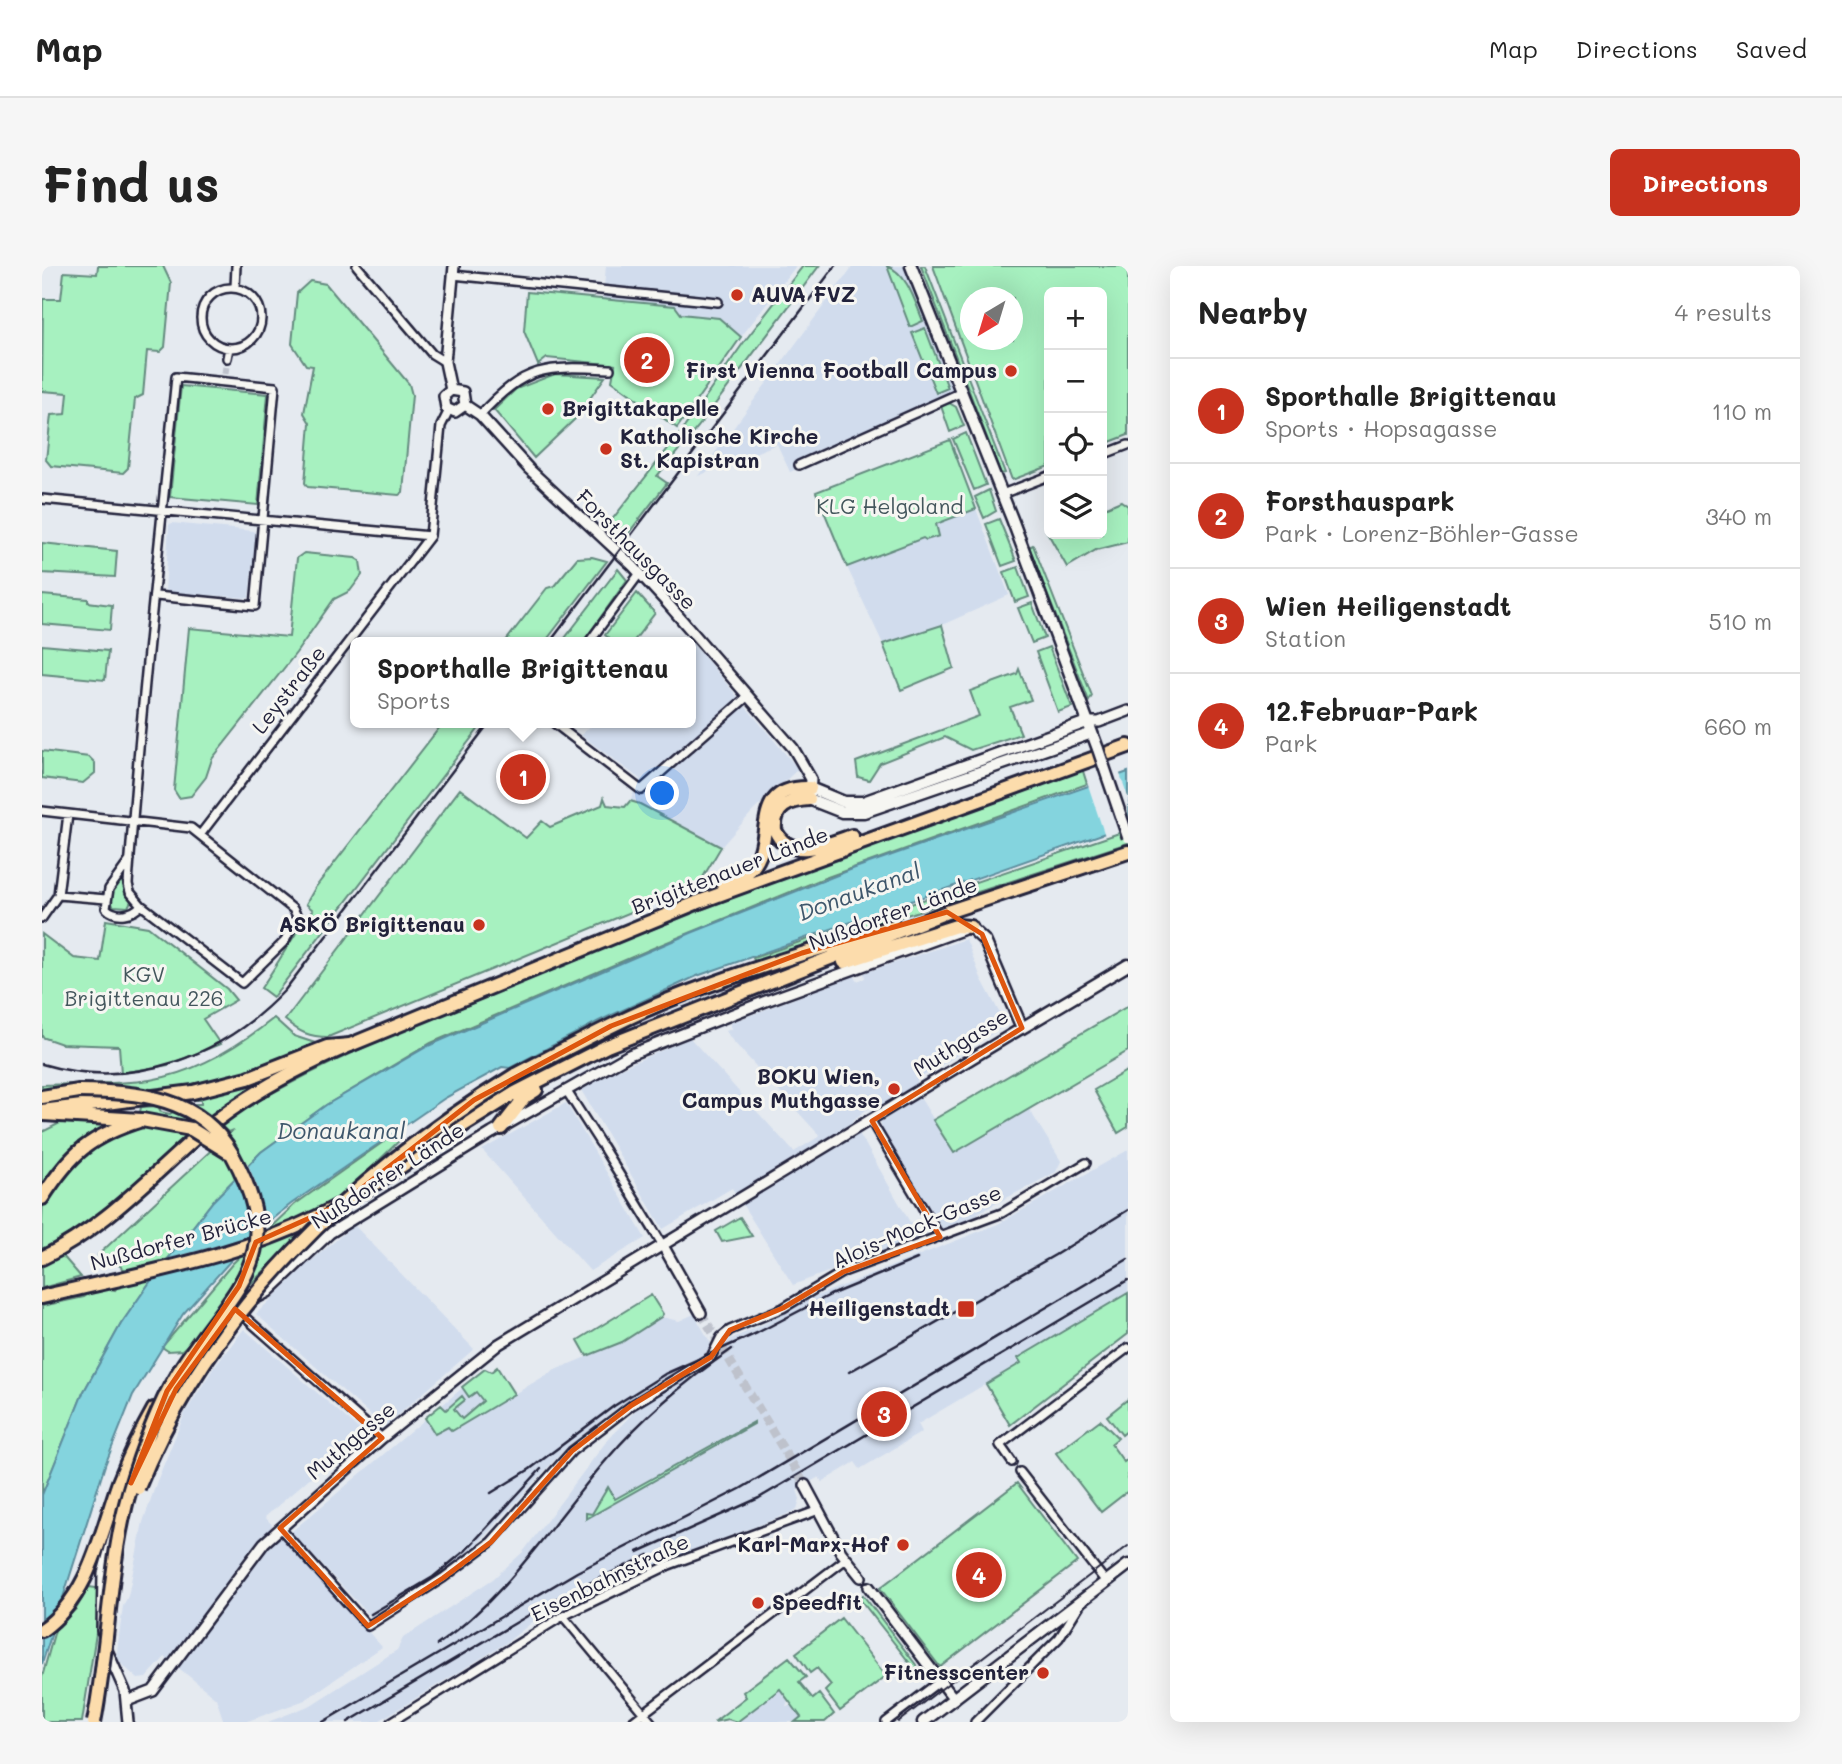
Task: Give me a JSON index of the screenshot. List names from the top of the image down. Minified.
{"streets":{"highway":["Brigittenauer Lände","Nußdorfer Lände","Nußdorfer Brücke"],"main road":["Muthgasse"],"street":["Forsthausgasse","Leystraße","Alois-Mock-Gasse","Eisenbahnstraße"]},"crossings":[["Forsthausgasse","Brigittenauer Lände"],["Nußdorfer Lände","Muthgasse"],["Nußdorfer Lände","Nußdorfer Brücke"],["Muthgasse","Alois-Mock-Gasse"]],"water":["Donaukanal"],"parks":["KLG Helgoland","KGV Brigittenau 226"],"places":{"other":["AUVA FVZ","First Vienna Football Campus","Brigittakapelle","Katholische Kirche St. Kapistran","ASKÖ Brigittenau","BOKU Wien, Campus Muthgasse","Karl-Marx-Hof","Speedfit","Fitnesscenter"],"transit":["Heiligenstadt"]},"north":"bottom left","page":{"header":"Map","nav":["Map","Directions","Saved"],"buttons":"Directions","title":"Find us","heading":["Nearby","4 results"],"map_buttons":["+","−"],"pins":["2","1","3","4"],"list":[{"mark":"1","name":"Sporthalle Brigittenau","note":"Sports · Hopsagasse","value":"110 m"},{"mark":"2","name":"Forsthauspark","note":"Park · Lorenz-Böhler-Gasse","value":"340 m"},{"mark":"3","name":"Wien Heiligenstadt","note":"Station","value":"510 m"},{"mark":"4","name":"12.Februar-Park","note":"Park","value":"660 m"}],"popup":["Sporthalle Brigittenau","Sports"]}}
